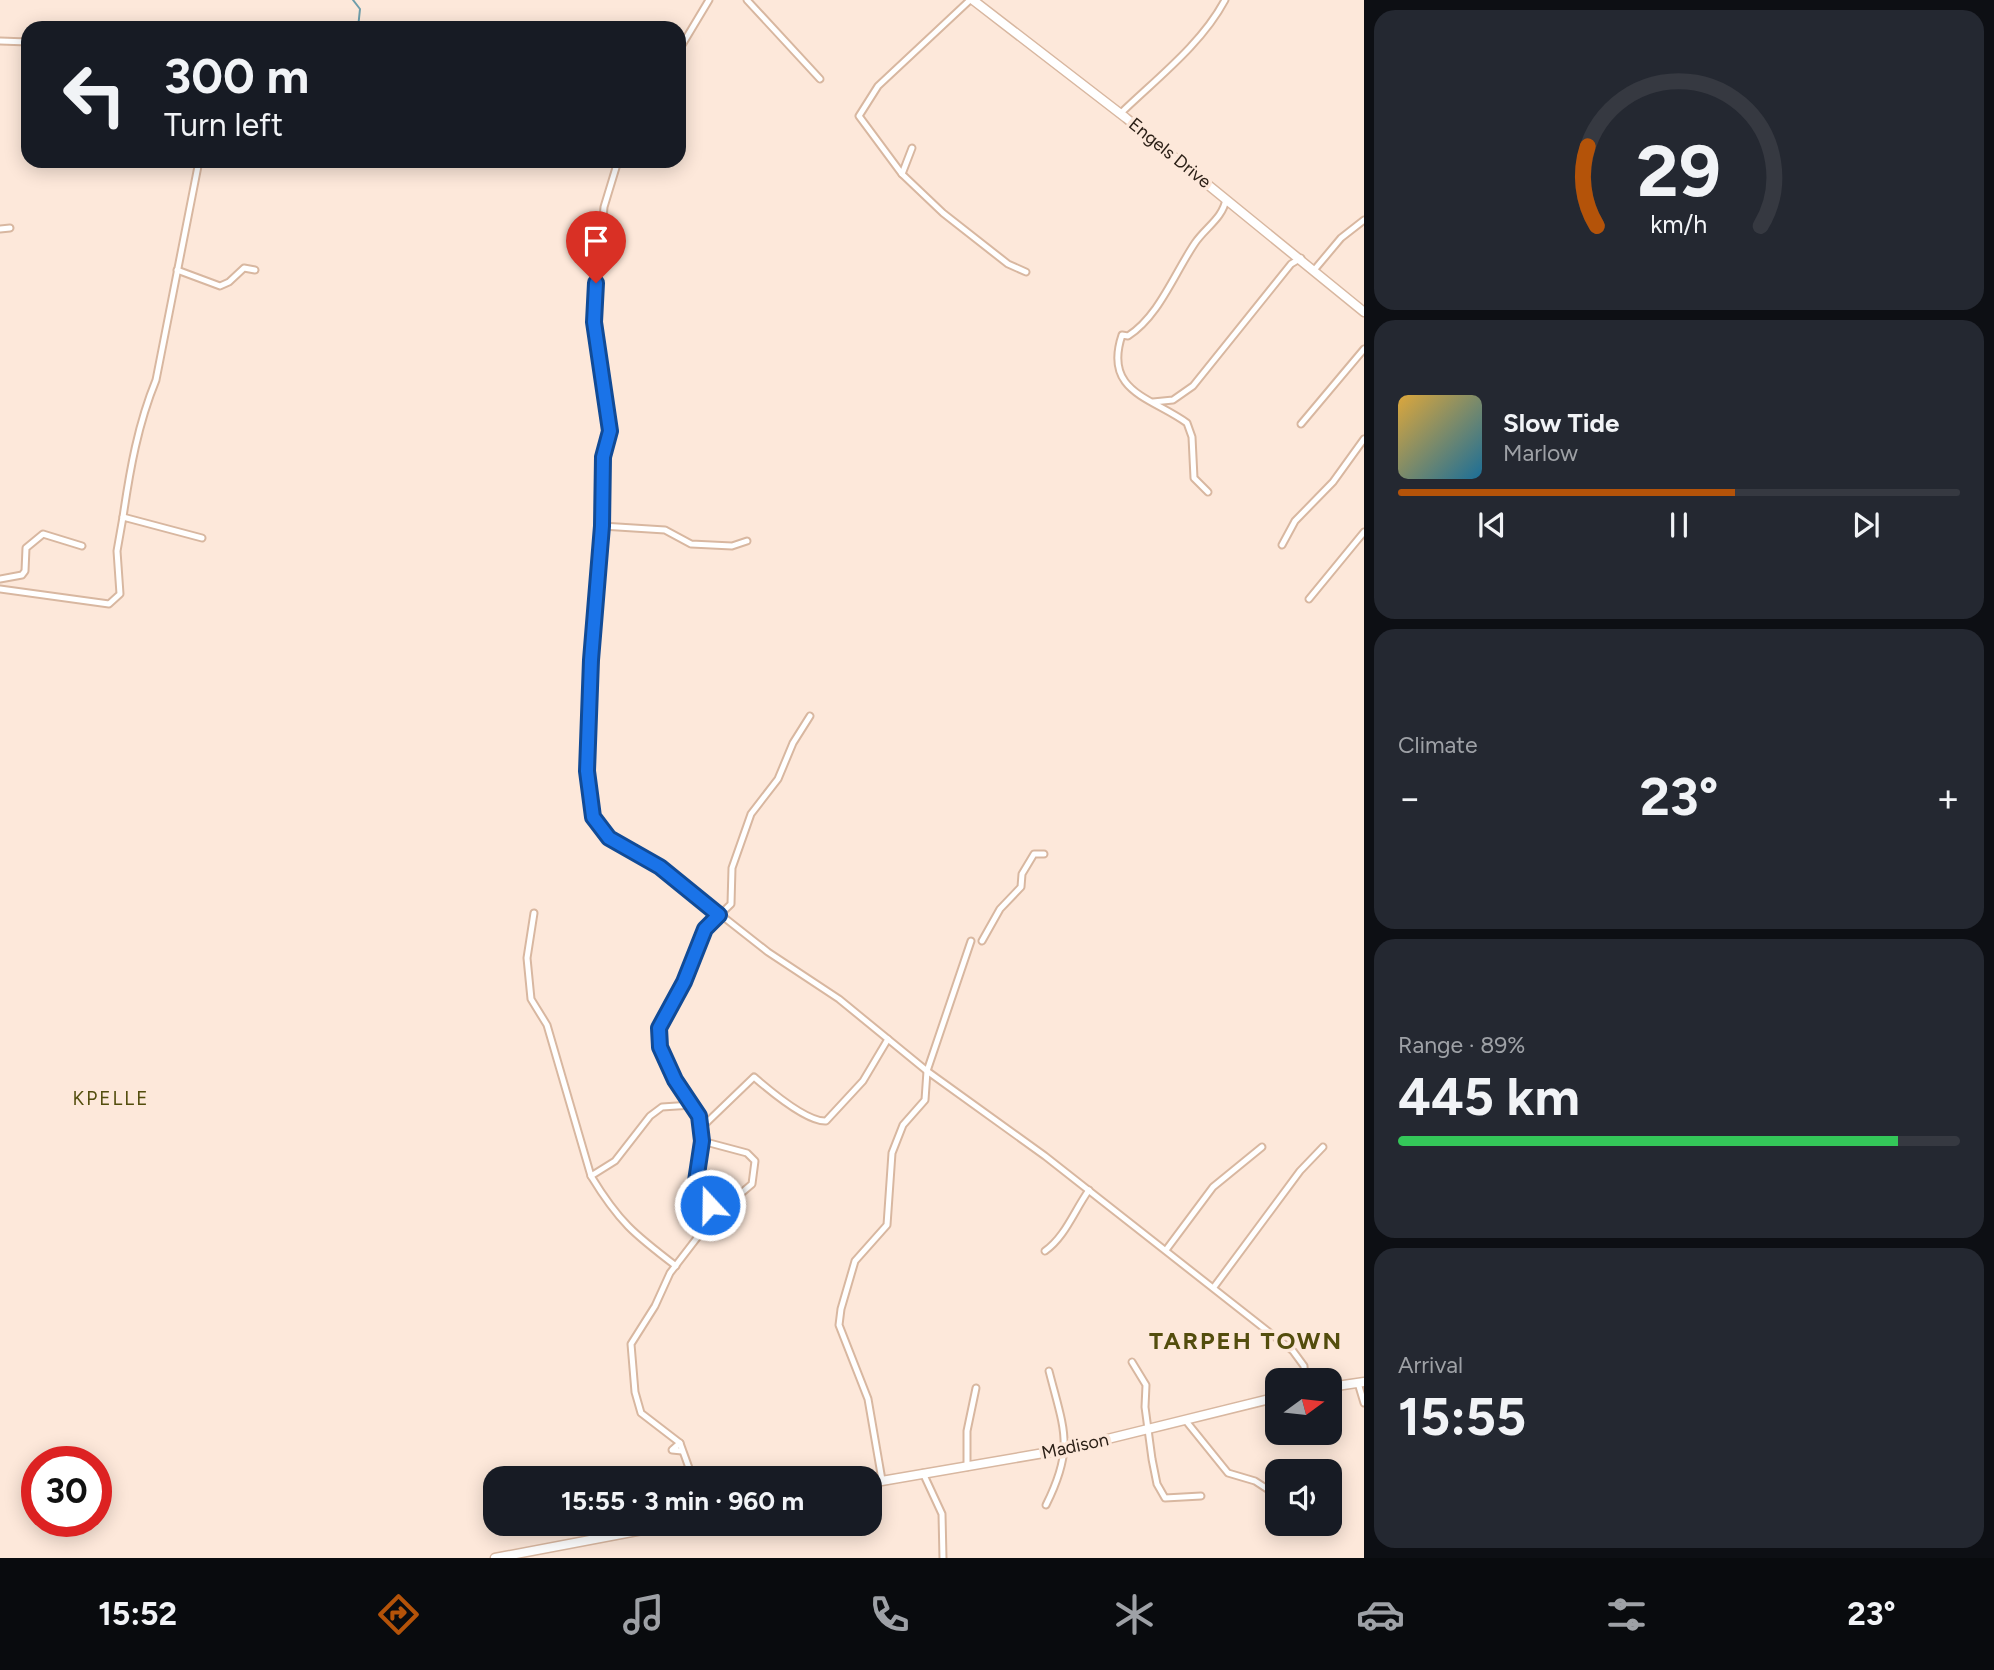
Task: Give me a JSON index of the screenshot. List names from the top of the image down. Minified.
{"streets":{"street":["Engels Drive","Madison"]},"districts":["KPELLE","TARPEH TOWN"],"north":"right","page":{"turn":["300 m","Turn left"],"song":["Slow Tide","Marlow"],"tile":["Climate",["Range · 89%","445 km"],["Arrival","15:55"]],"heat":["−","23°","+"],"limit":"30","trip":"15:55 · 3 min · 960 m","tabs":["15:52","23°"],"gauge":["29","km/h"]}}
